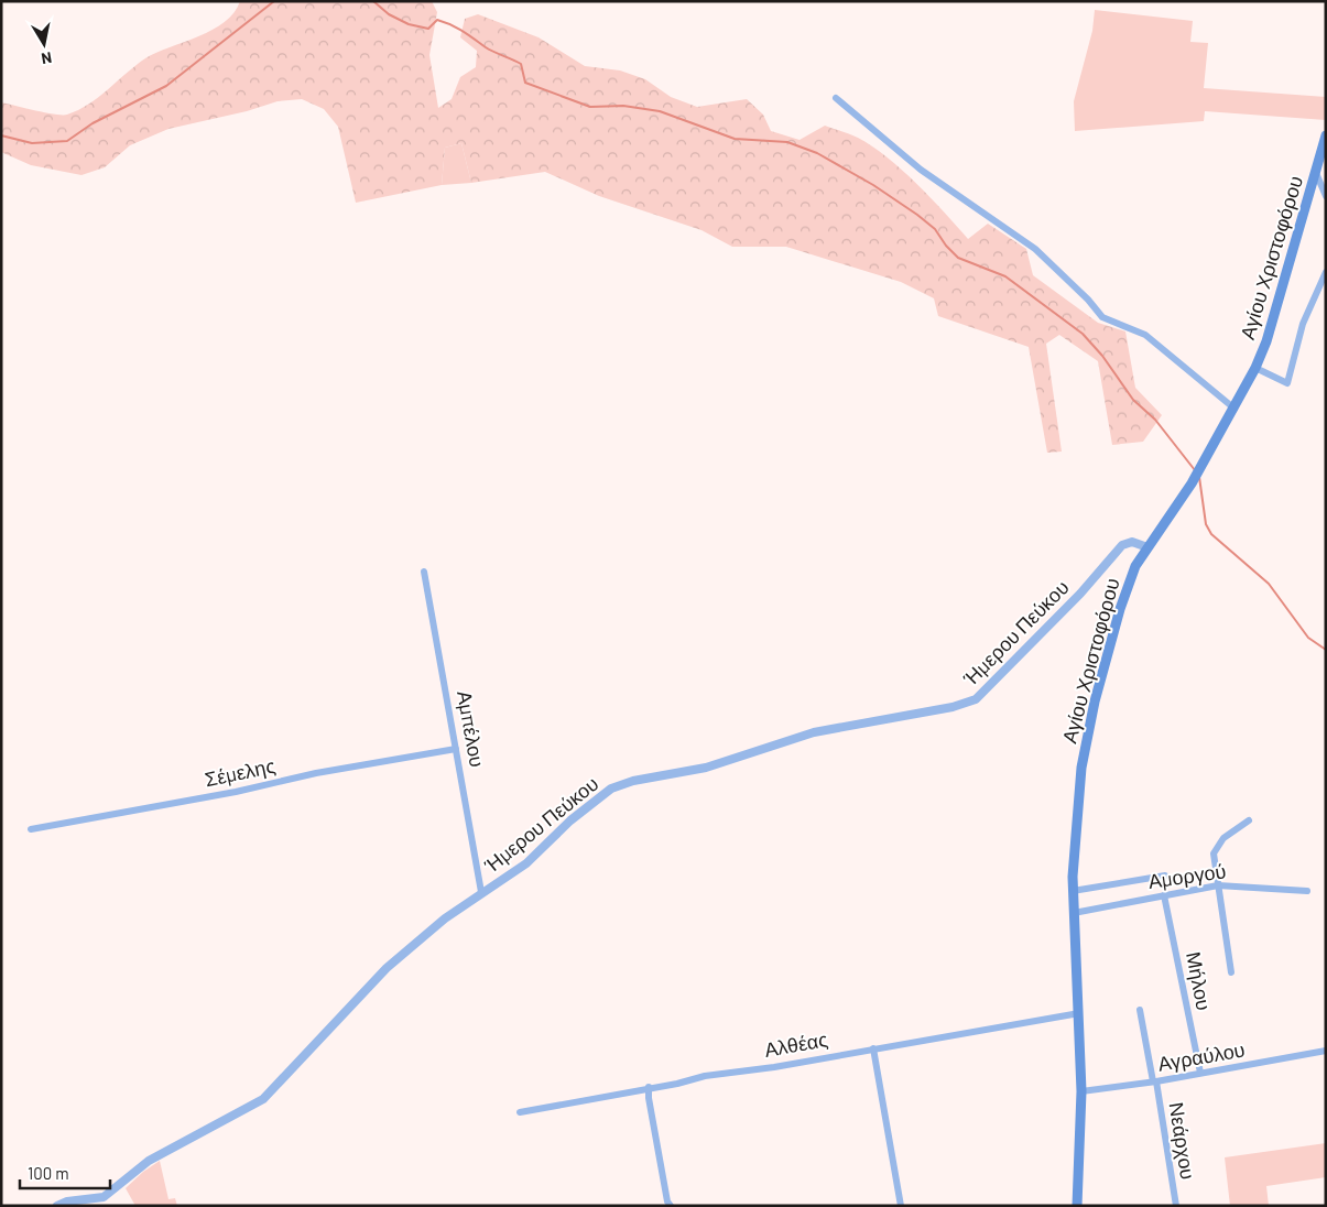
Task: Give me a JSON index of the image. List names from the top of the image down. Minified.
{"streets":{"main road":["Αγίου Χριστοφόρου"],"street":["Ήμερου Πεύκου","Αμπέλου","Σέμελης","Αμοργού","Μήλου","Αλθέας","Αγραύλου","Νεάρχου"]},"crossings":[["Αγίου Χριστοφόρου","Ήμερου Πεύκου"],["Αγίου Χριστοφόρου","Αμοργού"],["Αγίου Χριστοφόρου","Αλθέας"],["Αγίου Χριστοφόρου","Αγραύλου"],["Ήμερου Πεύκου","Αμπέλου"],["Αμπέλου","Σέμελης"],["Αμοργού","Μήλου"],["Μήλου","Αγραύλου"],["Αγραύλου","Νεάρχου"]],"scale_bar":"100 m","north":"bottom"}
